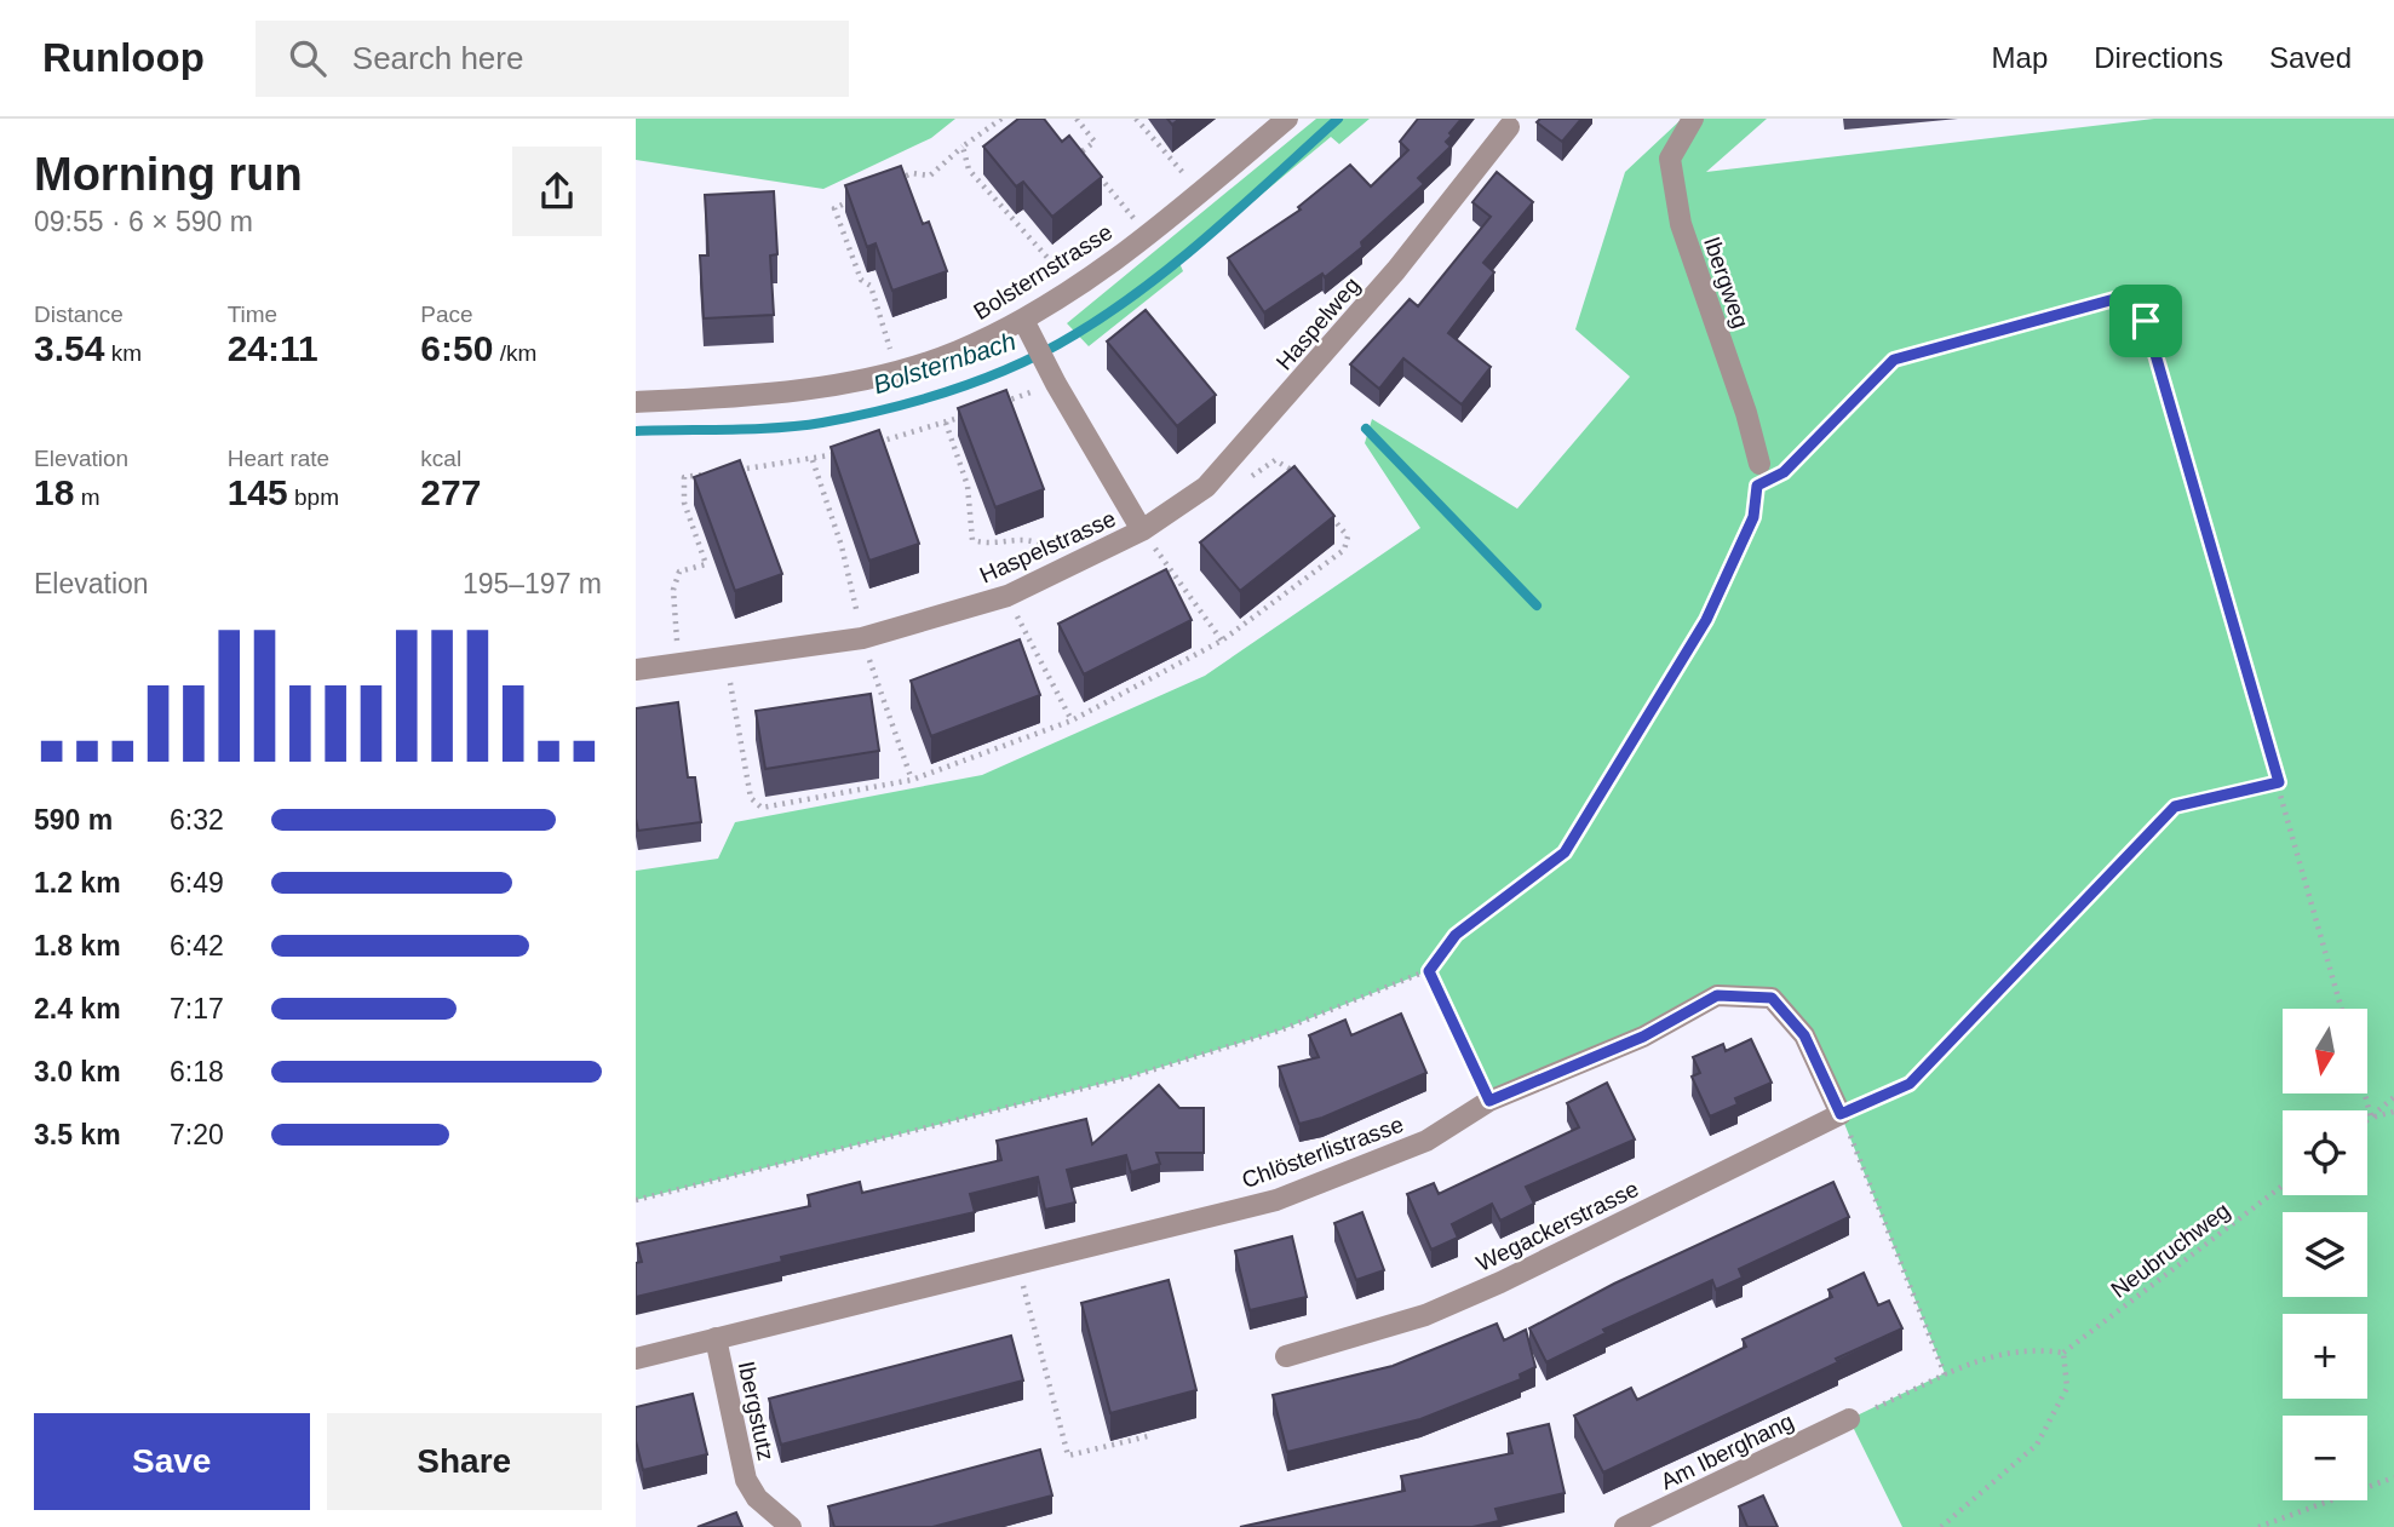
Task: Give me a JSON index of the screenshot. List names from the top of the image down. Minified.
{"streets":{"street":["Bolsternstrasse","Ibergweg","Haspelweg","Haspelstrasse","Chlösterlistrasse","Wegackerstrasse","Ibergstutz","Am Iberghang"],"path":["Neubruchweg"]},"crossings":[["Bolsternstrasse","Haspelstrasse"],["Haspelweg","Haspelstrasse"],["Chlösterlistrasse","Wegackerstrasse"],["Chlösterlistrasse","Ibergstutz"]],"water":["Bolsternbach"],"north":"bottom","page":{"header":"Runloop","search":"Search here","nav":["Map","Directions","Saved"],"heading":["Morning run","09:55 · 6 × 590 m"],"stats":[["Distance","3.54 km"],["Time","24:11"],["Pace","6:50 /km"],["Elevation","18 m"],["Heart rate","145 bpm"],["kcal","277"]],"chart":["Elevation","195–197 m"],"list":[{"name":"590 m","note":"6:32"},{"name":"1.2 km","note":"6:49"},{"name":"1.8 km","note":"6:42"},{"name":"2.4 km","note":"7:17"},{"name":"3.0 km","note":"6:18"},{"name":"3.5 km","note":"7:20"}],"map_buttons":["+","−"],"buttons":["Save","Share"]}}
